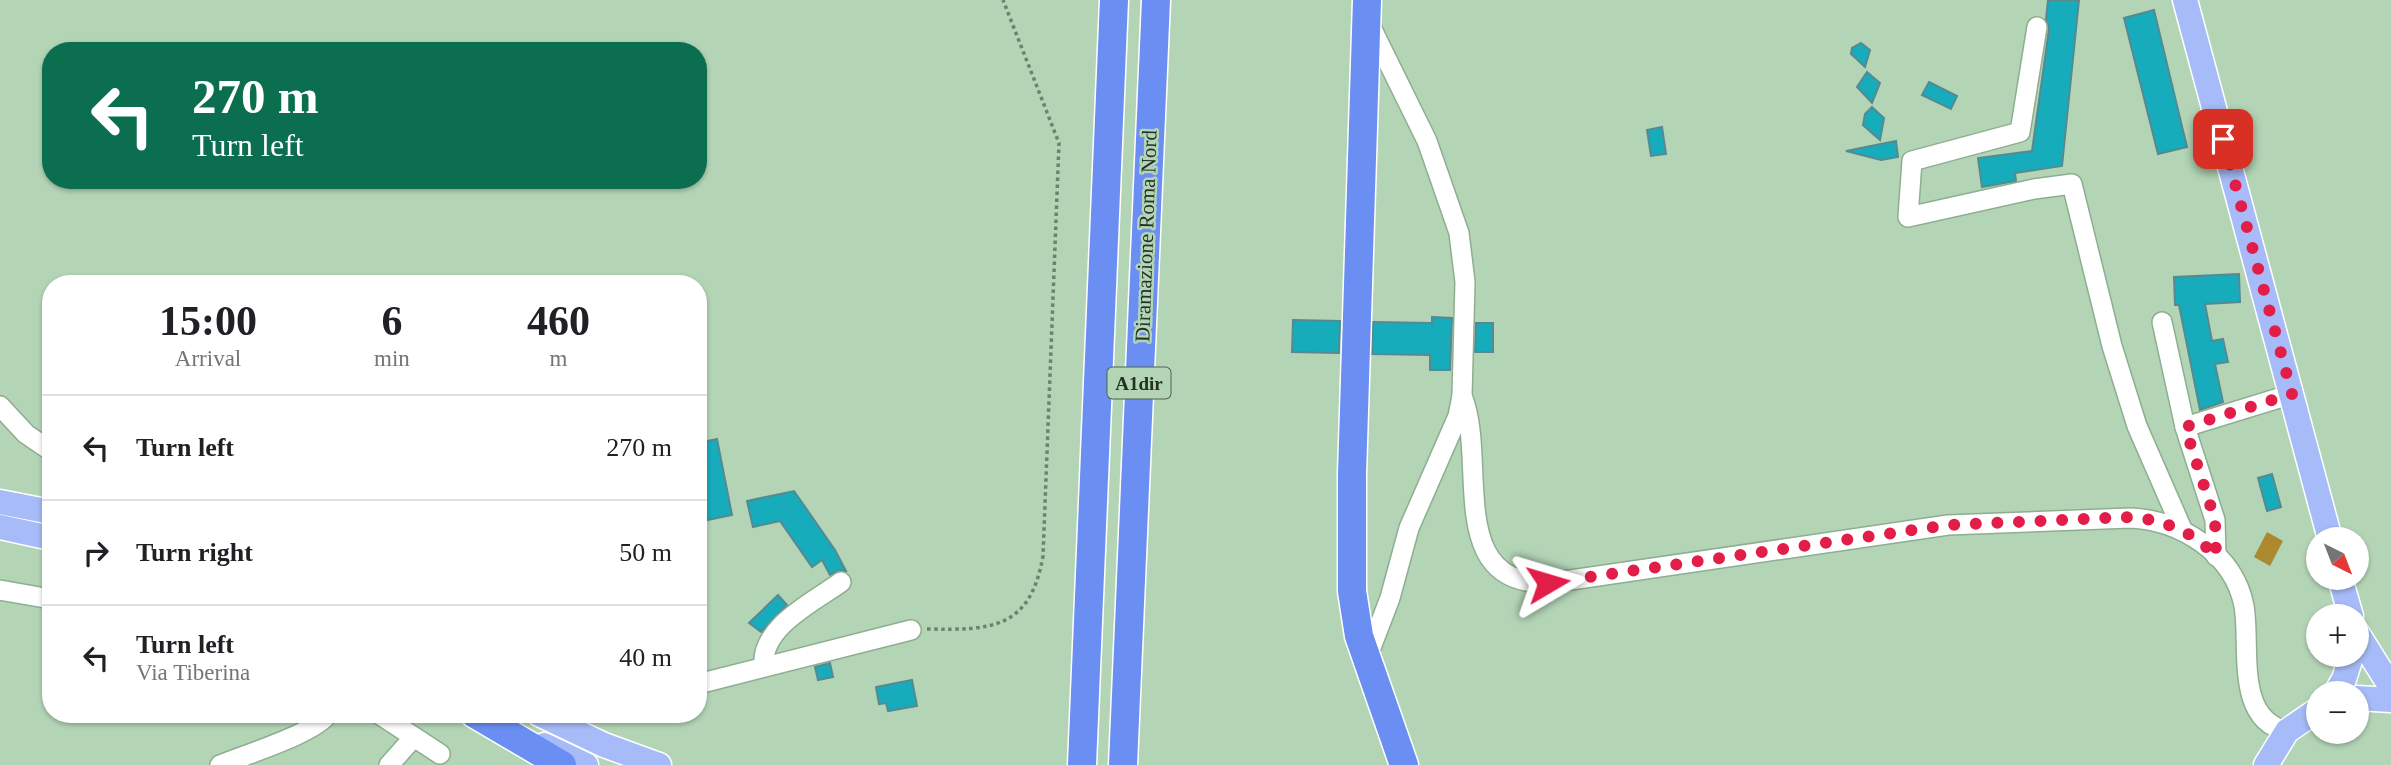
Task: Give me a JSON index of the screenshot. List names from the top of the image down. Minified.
{"streets":{"highway":["Diramazione Roma Nord","A1dir"]},"north":"bottom right","page":{"turn":["270 m","Turn left"],"eta":["15:00","Arrival","6","min","460","m"],"list":[{"name":"Turn left","value":"270 m"},{"name":"Turn right","value":"50 m"},{"name":"Turn left","note":"Via Tiberina","value":"40 m"}],"map_buttons":["+","−"]}}
